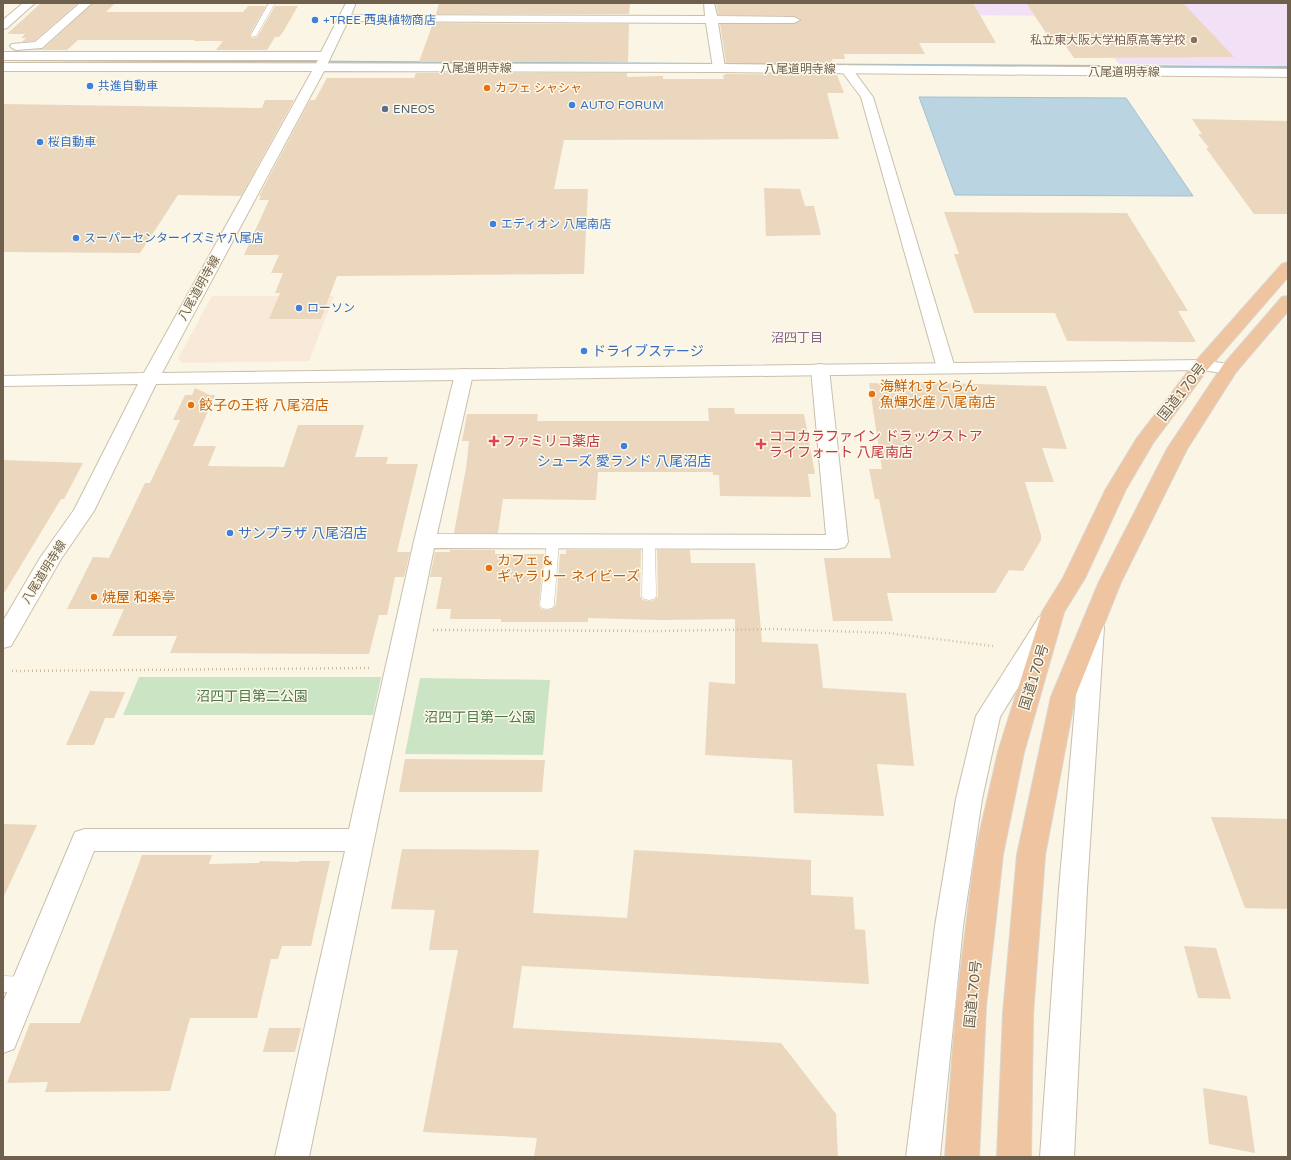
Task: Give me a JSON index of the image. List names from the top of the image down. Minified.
{"streets":{"highway":["国道170号"],"street":["八尾道明寺線"]},"districts":["沼四丁目"],"parks":["沼四丁目第二公園","沼四丁目第一公園"],"places":{"other":["+TREE 西奥植物商店","私立東大阪大学柏原高等学校","共進自動車","カフェ シャシャ","AUTO FORUM","ENEOS","桜自動車","エディオン 八尾南店","スーパーセンターイズミヤ八尾店","ローソン","ドライブステージ","海鮮れすとらん 魚輝水産 八尾南店","餃子の王将 八尾沼店","シューズ 愛ランド 八尾沼店","サンプラザ 八尾沼店","カフェ & ギャラリー ネイビーズ","焼屋 和楽亭"],"health":["ファミリコ薬店","ココカラファイン ドラッグストア ライフォート 八尾南店"]}}
